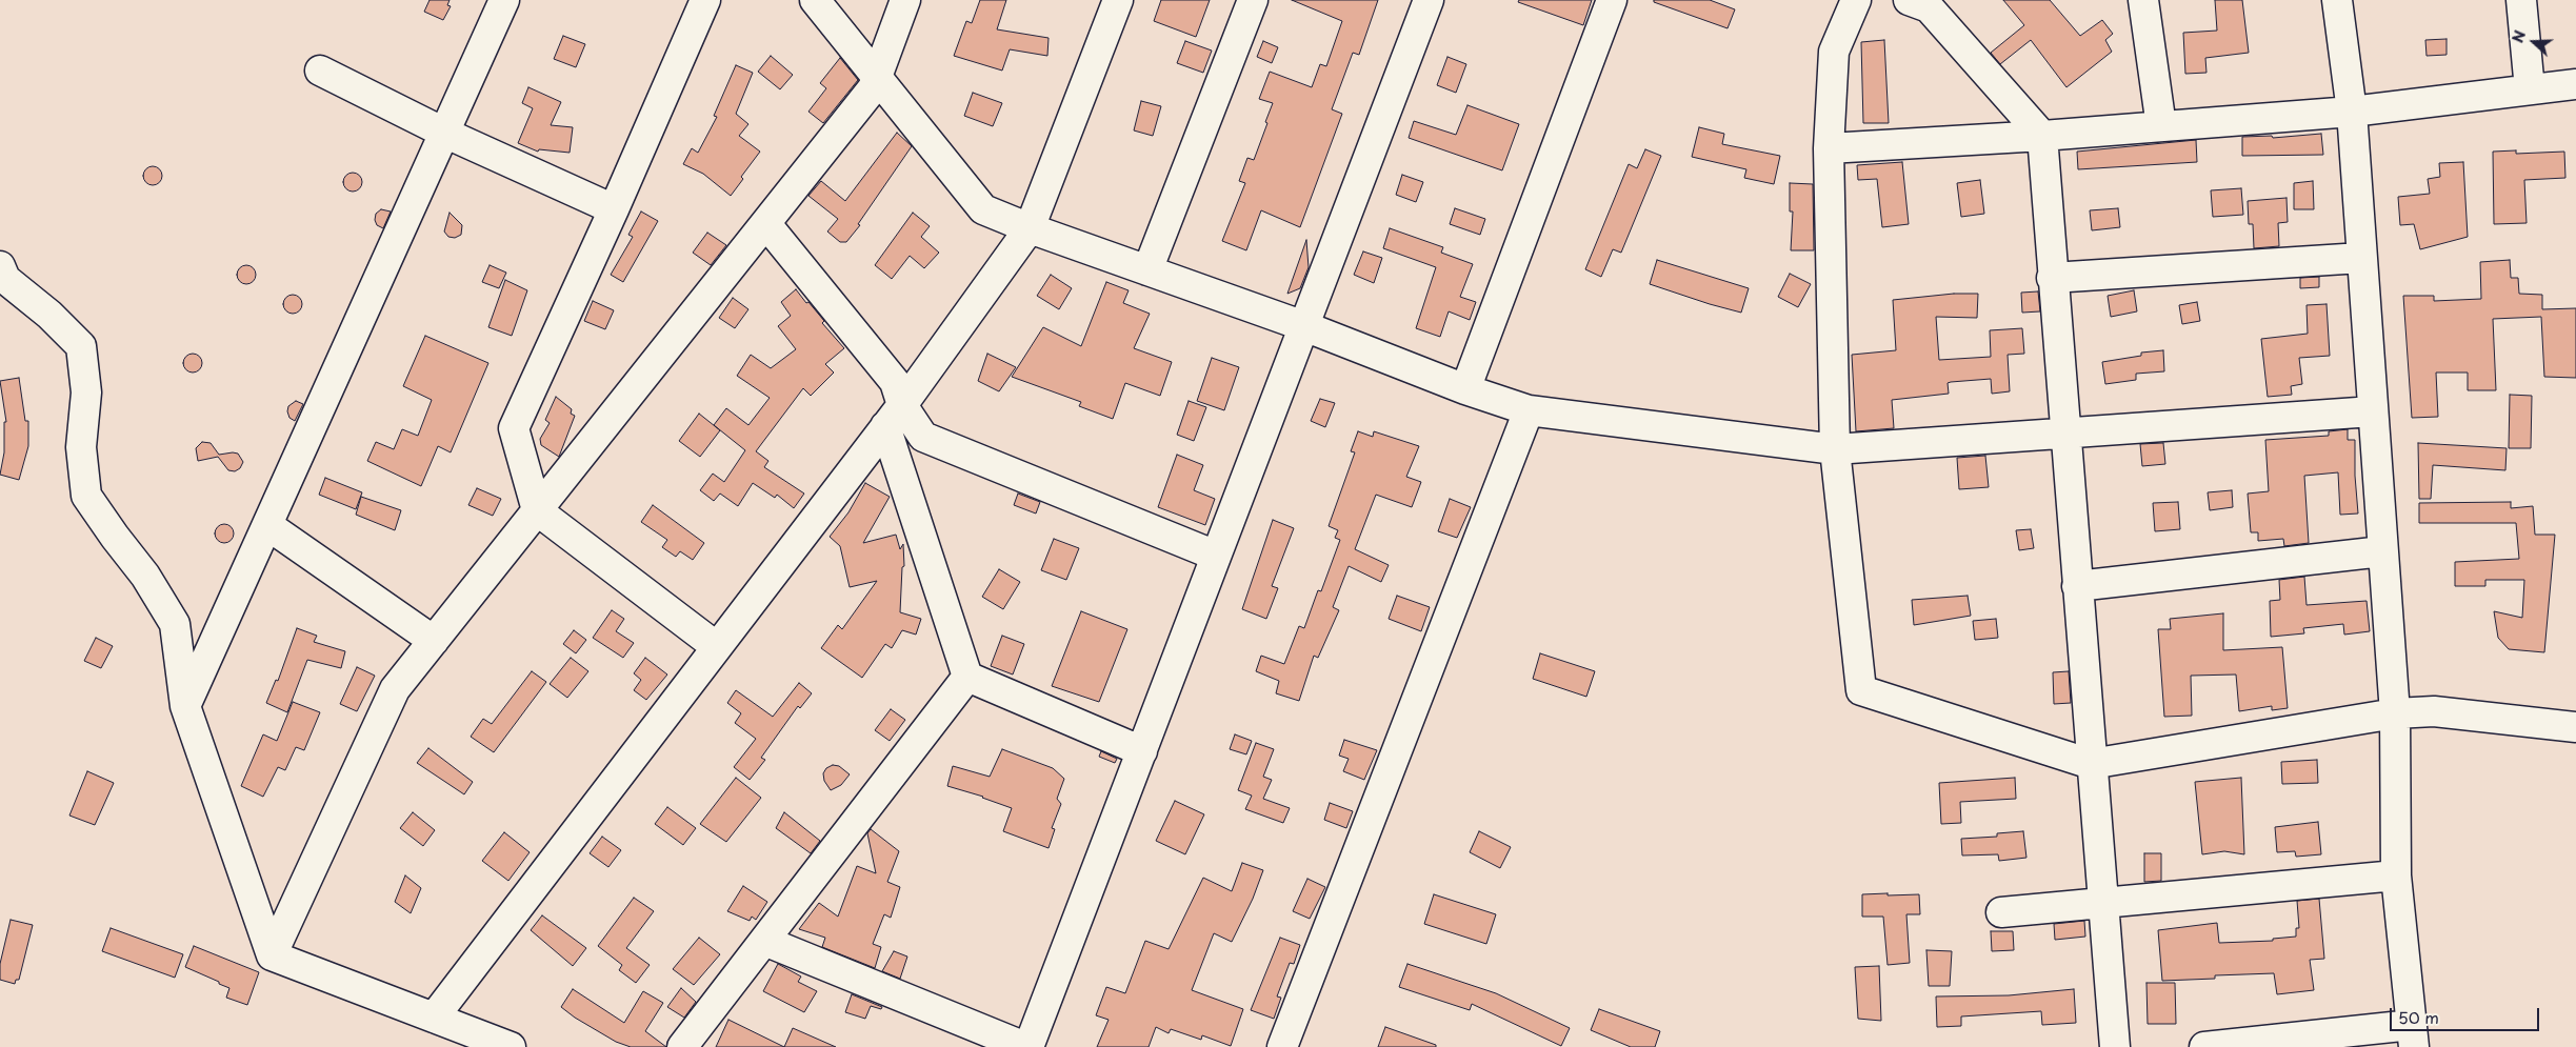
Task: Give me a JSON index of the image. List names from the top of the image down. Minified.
{"scale_bar":"50 m","north":"left"}
